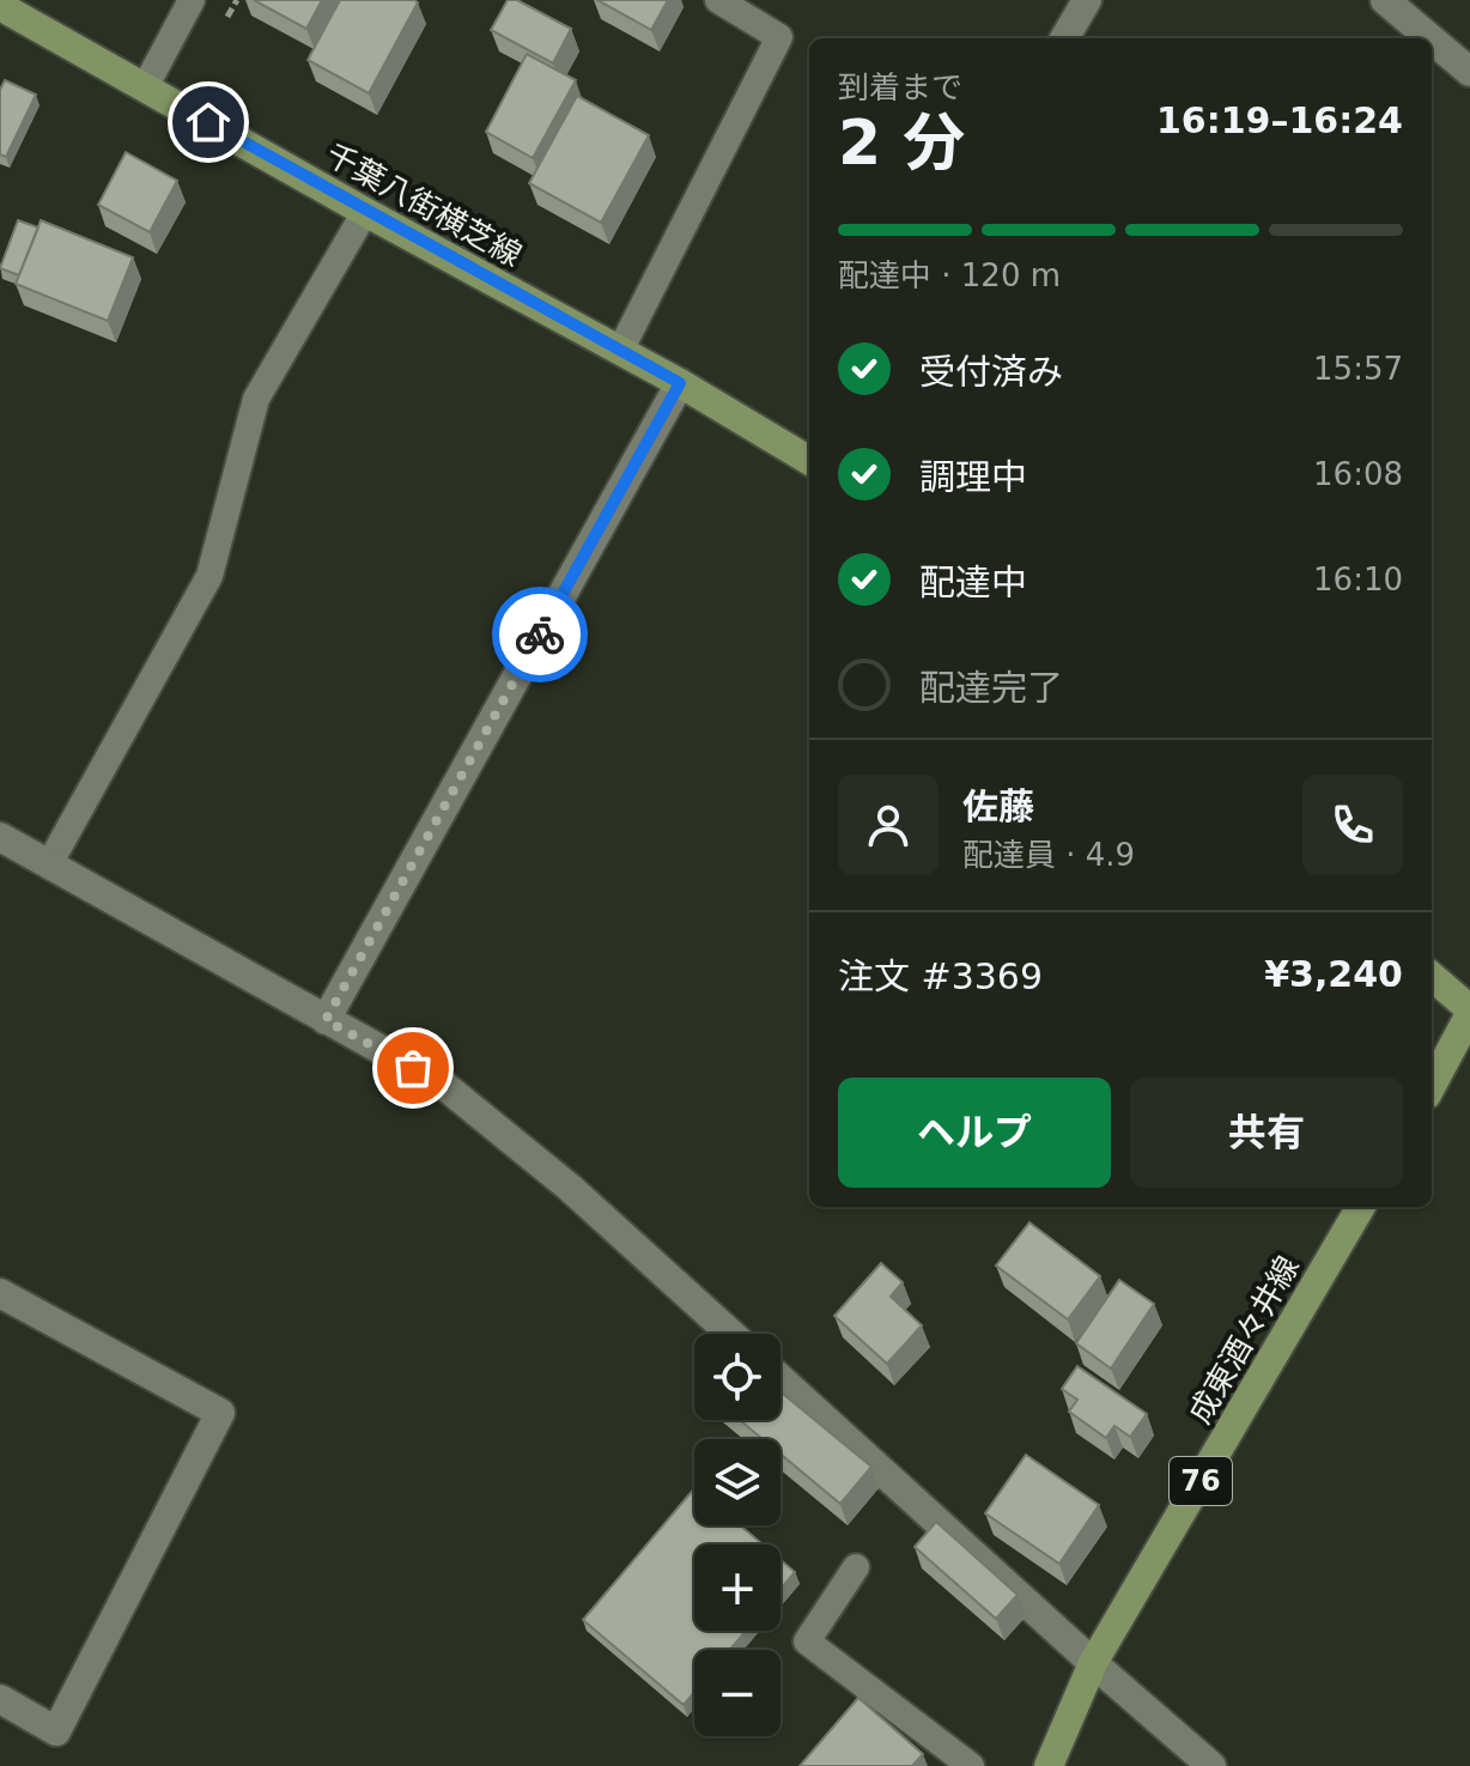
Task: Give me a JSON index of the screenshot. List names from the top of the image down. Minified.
{"streets":{"main road":["千葉八街横芝線","成東酒々井線","76"]},"page":{"heading":["2 分","到着まで","16:19–16:24"],"panel":["佐藤","配達員 · 4.9","注文 #3369","¥3,240"],"bar":"配達中 · 120 m","list":[["受付済み","15:57"],["調理中","16:08"],["配達中","16:10"],"配達完了"],"buttons":["ヘルプ","共有"],"map_buttons":["+","−"]}}
